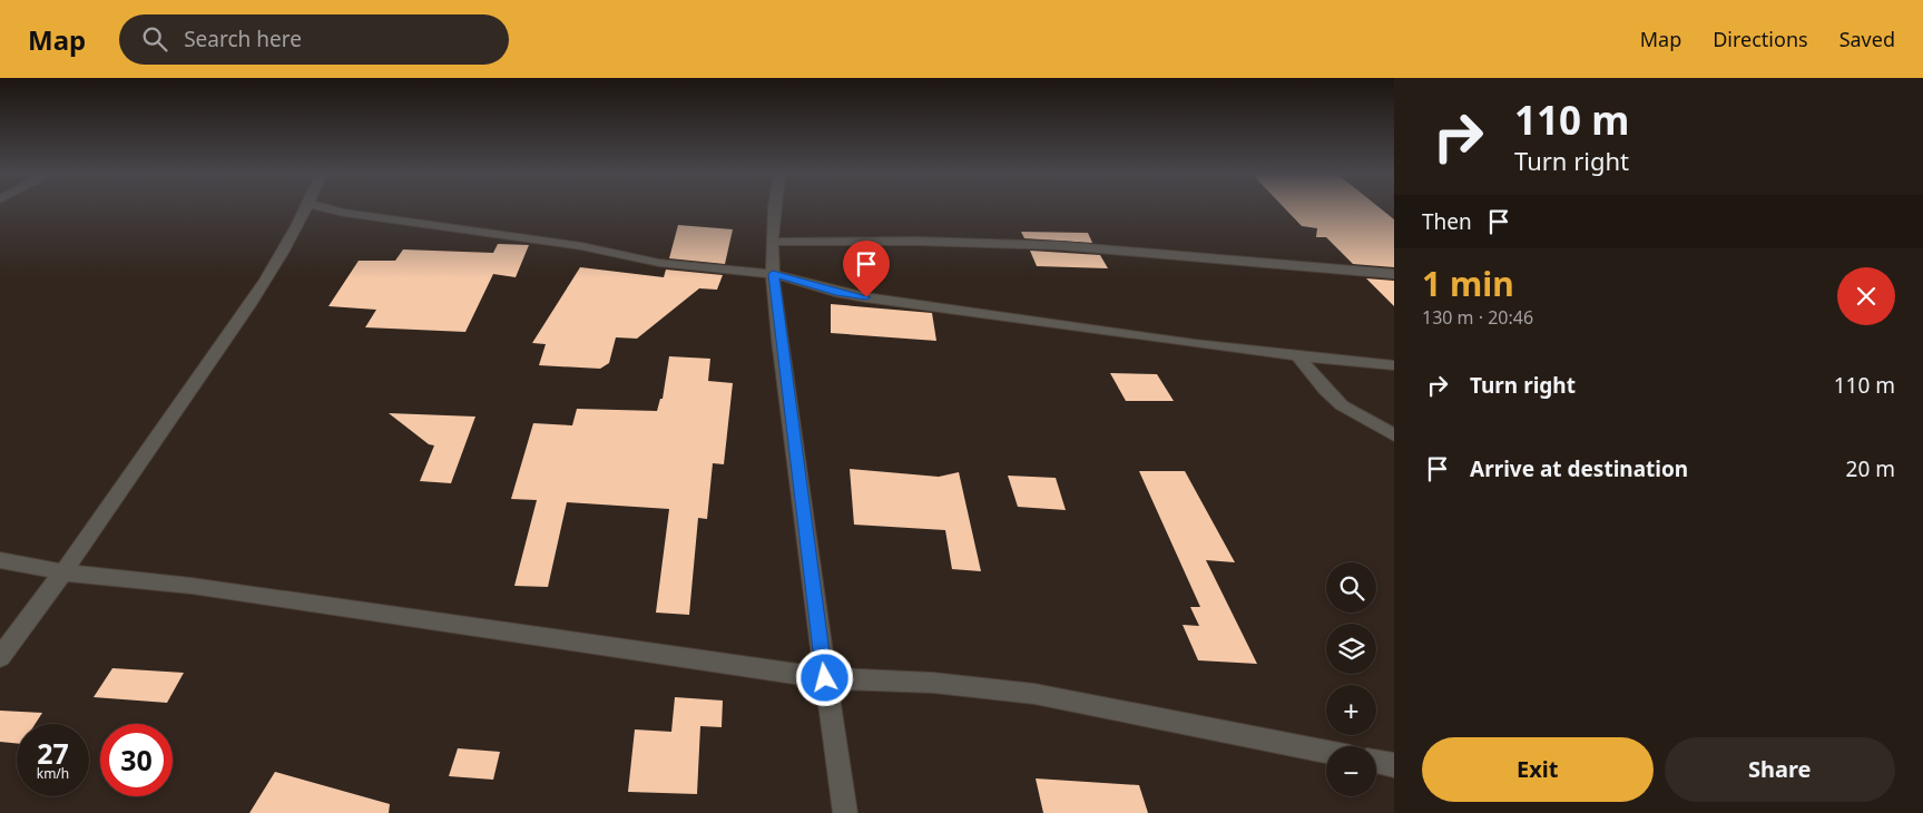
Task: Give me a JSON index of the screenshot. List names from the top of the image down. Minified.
{"page":{"header":"Map","search":"Search here","nav":["Map","Directions","Saved"],"turn":["110 m","Turn right"],"then":"Then","heading":["1 min","130 m · 20:46"],"list":[{"name":"Turn right","value":"110 m"},{"name":"Arrive at destination","value":"20 m"}],"map_buttons":["+","−"],"speed":"27 km/h","limit":"30","buttons":["Exit","Share"]}}
